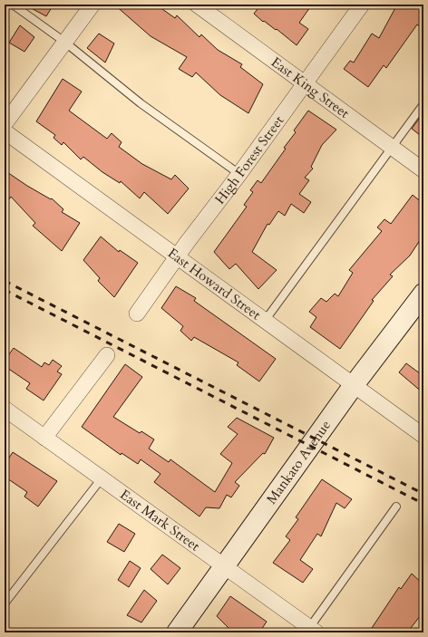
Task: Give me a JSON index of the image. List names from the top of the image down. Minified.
{"streets":{"main road":["Mankato Avenue"],"street":["East King Street","High Forest Street","East Howard Street","East Mark Street"]},"crossings":[["East King Street","High Forest Street"],["High Forest Street","East Howard Street"],["East Howard Street","Mankato Avenue"],["Mankato Avenue","East Mark Street"]]}
